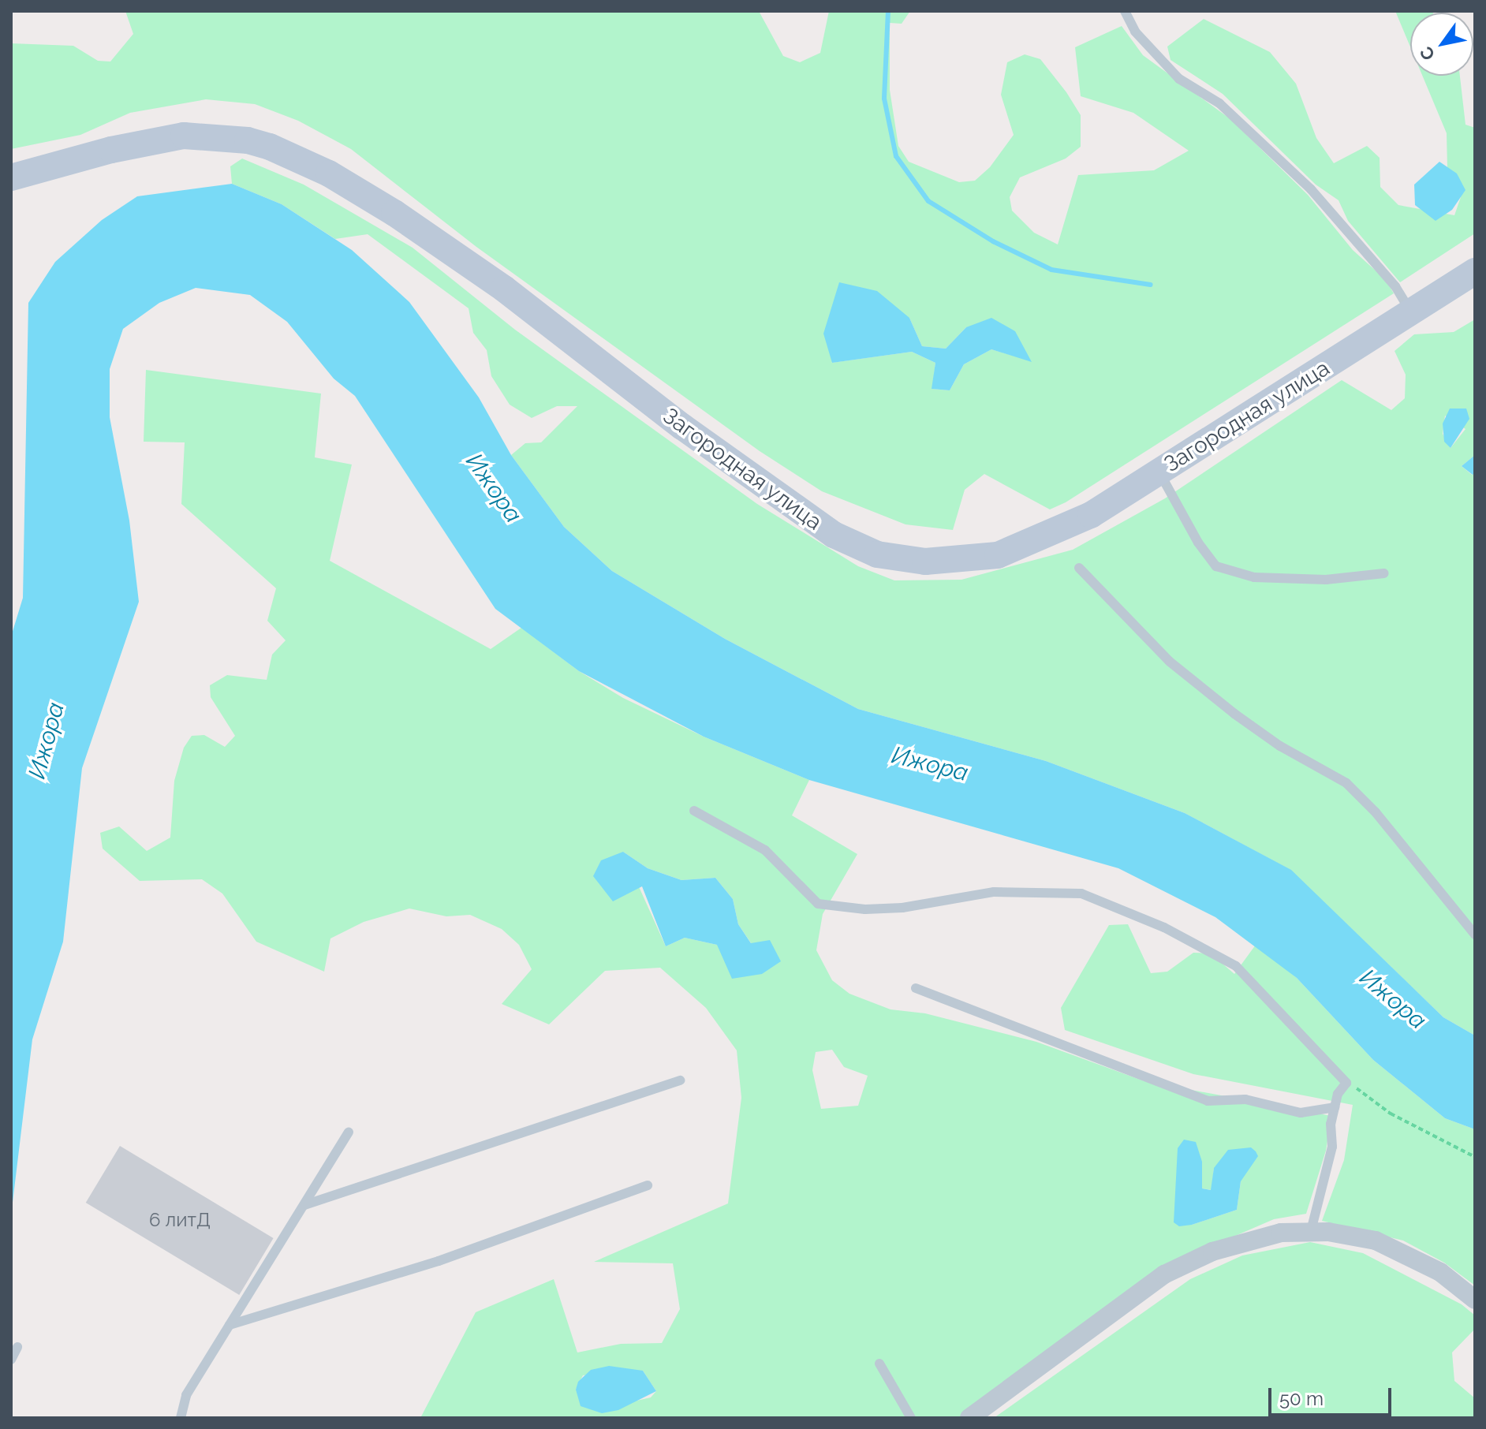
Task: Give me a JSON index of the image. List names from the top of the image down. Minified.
{"streets":{"main road":["Загородная улица"]},"water":["Ижора"],"house_numbers":["6 литД"],"scale_bar":"50 m","north":"bottom left"}
